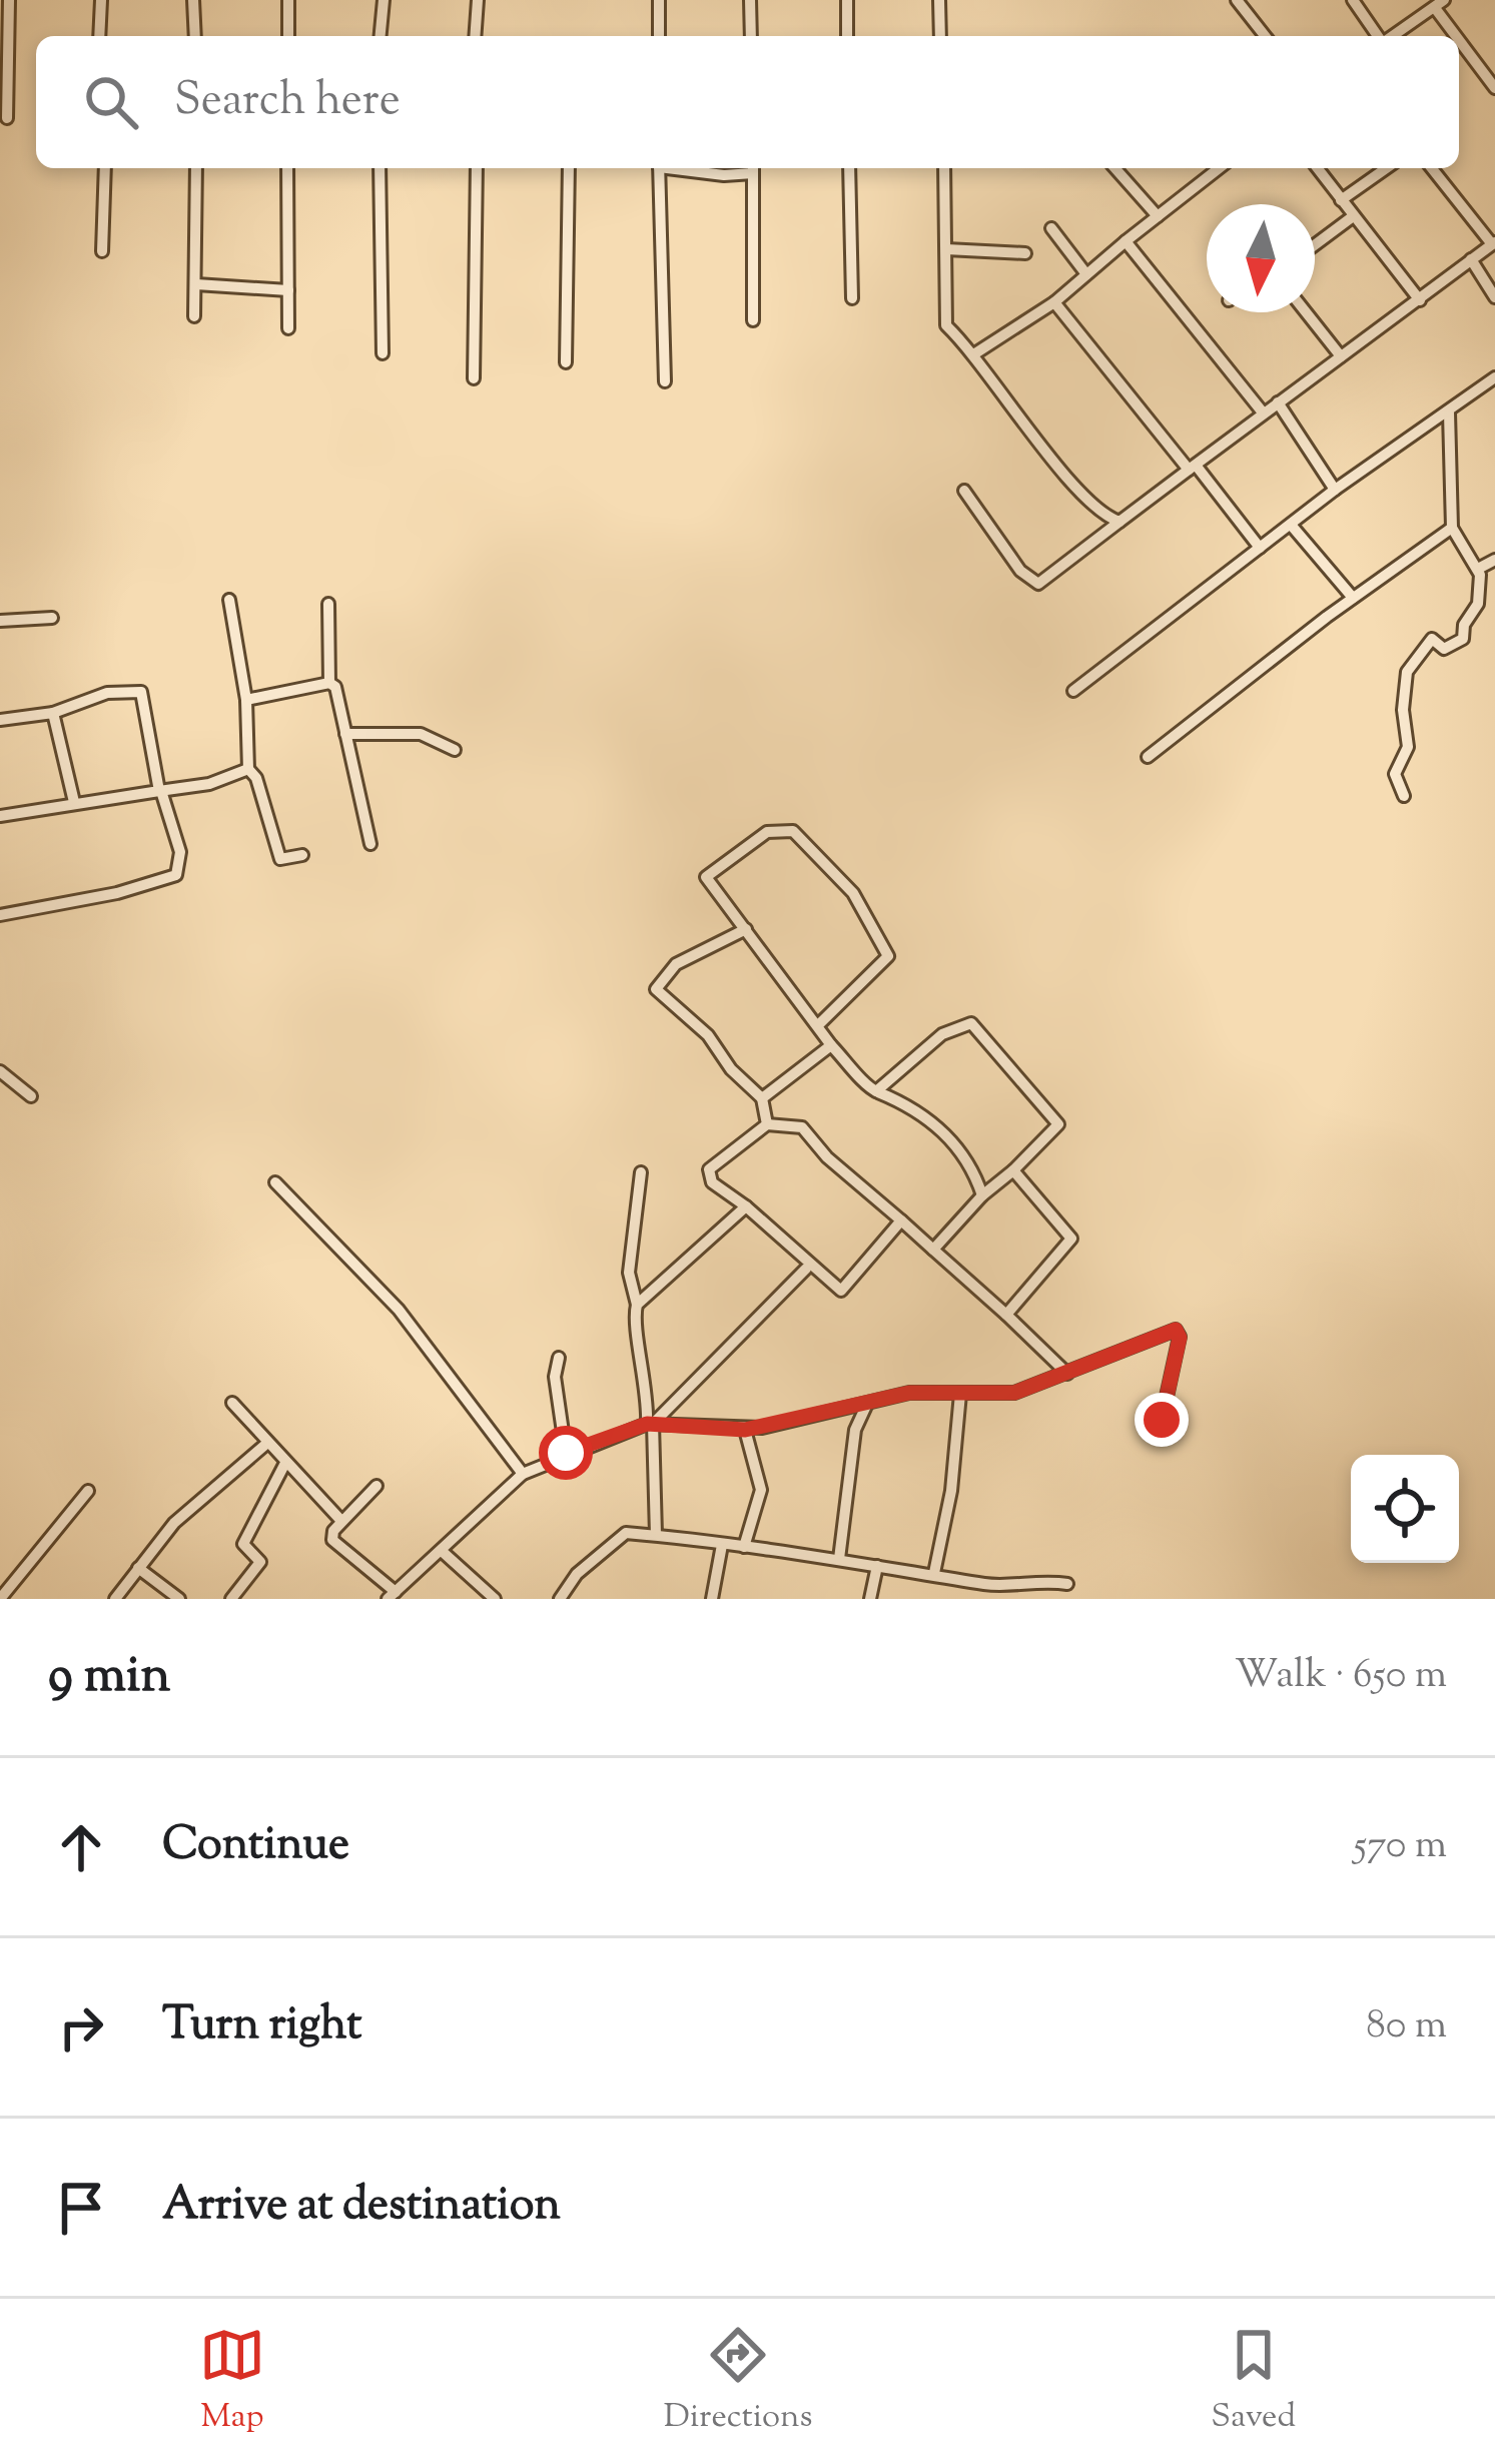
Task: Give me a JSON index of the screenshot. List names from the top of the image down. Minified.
{"north":"bottom","page":{"search":"Search here","heading":["9 min","Walk · 650 m"],"list":[["Continue","570 m"],["Turn right","80 m"],"Arrive at destination"],"nav":["Map","Directions","Saved"]}}
